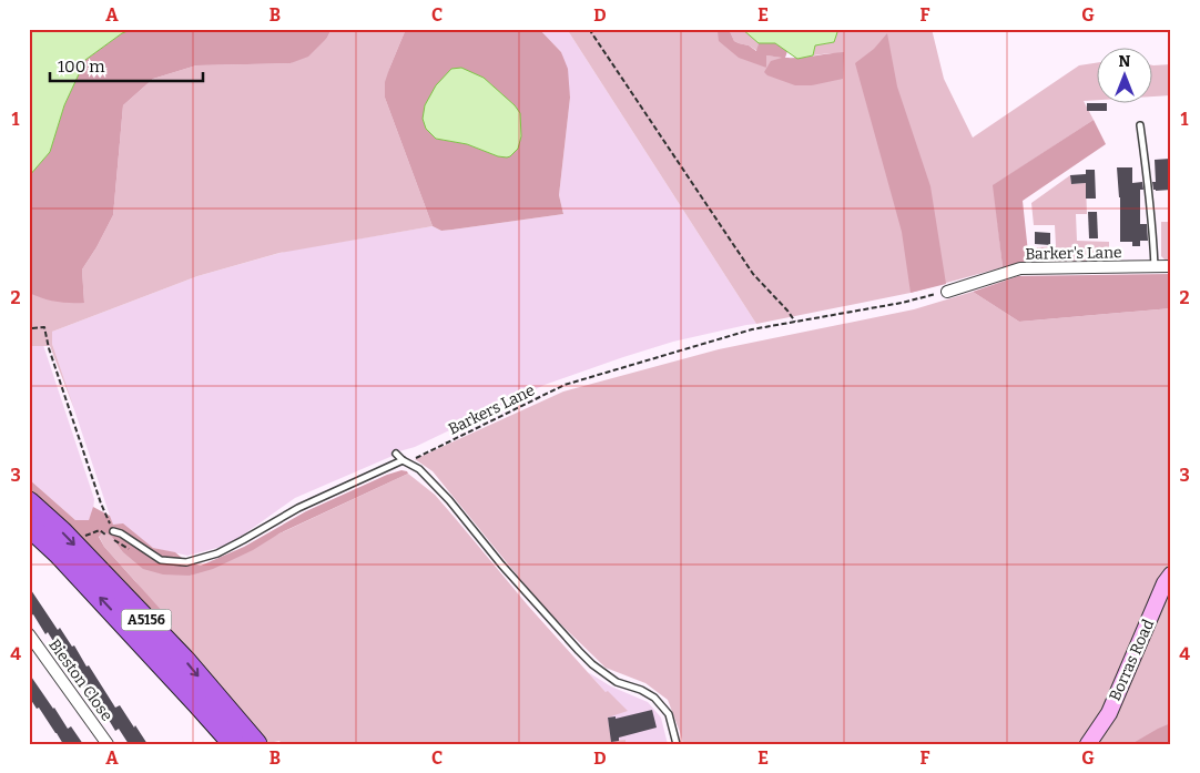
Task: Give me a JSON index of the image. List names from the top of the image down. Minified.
{"streets":{"highway":["A5156"],"street":["Barker's Lane","Borras Road","Bieston Close"],"path":["Barkers Lane"]},"crossings":[["Barker's Lane","Barkers Lane"]],"scale_bar":"100 m","north":"top","grid":{"columns":["A","B","C","D","E","F","G"],"rows":["1","2","3","4"]}}
